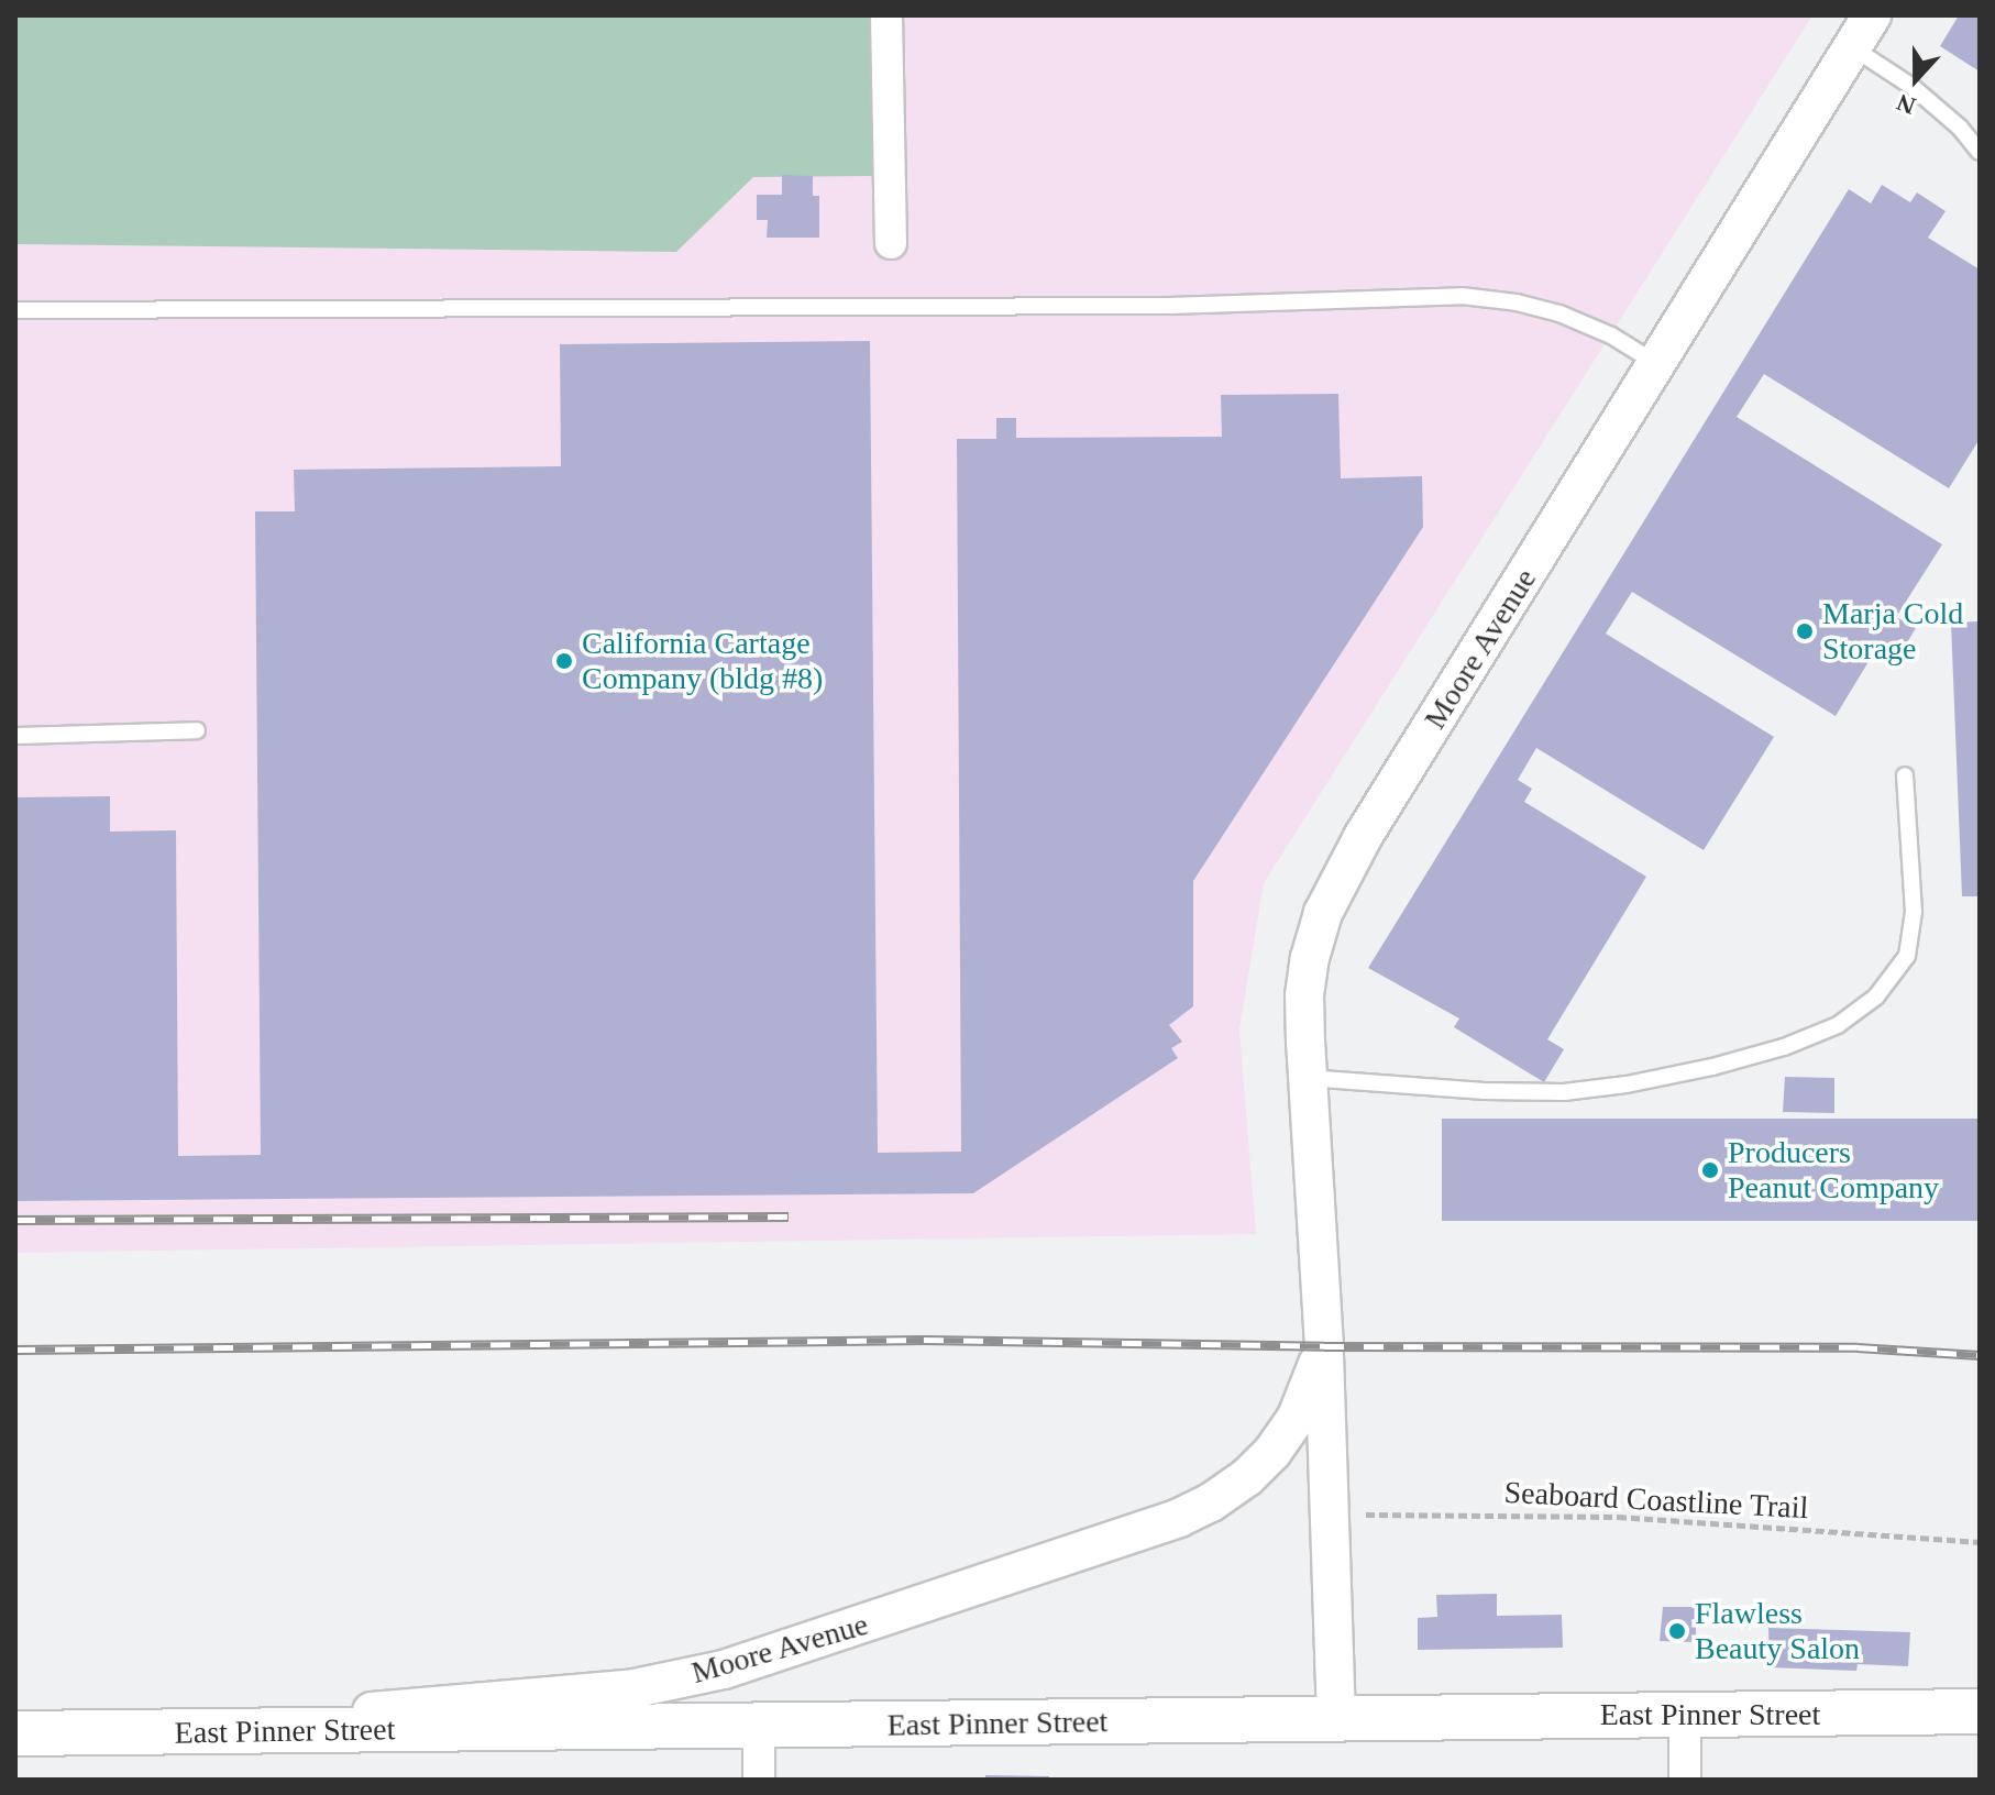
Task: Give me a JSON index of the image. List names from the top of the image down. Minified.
{"streets":{"main road":["East Pinner Street"],"street":["Moore Avenue"],"path":["Seaboard Coastline Trail"]},"crossings":[["Moore Avenue","Seaboard Coastline Trail"],["Moore Avenue","East Pinner Street"]],"places":["Marja Cold Storage","California Cartage Company (bldg #8)","Producers Peanut Company","Flawless Beauty Salon"],"north":"bottom"}
